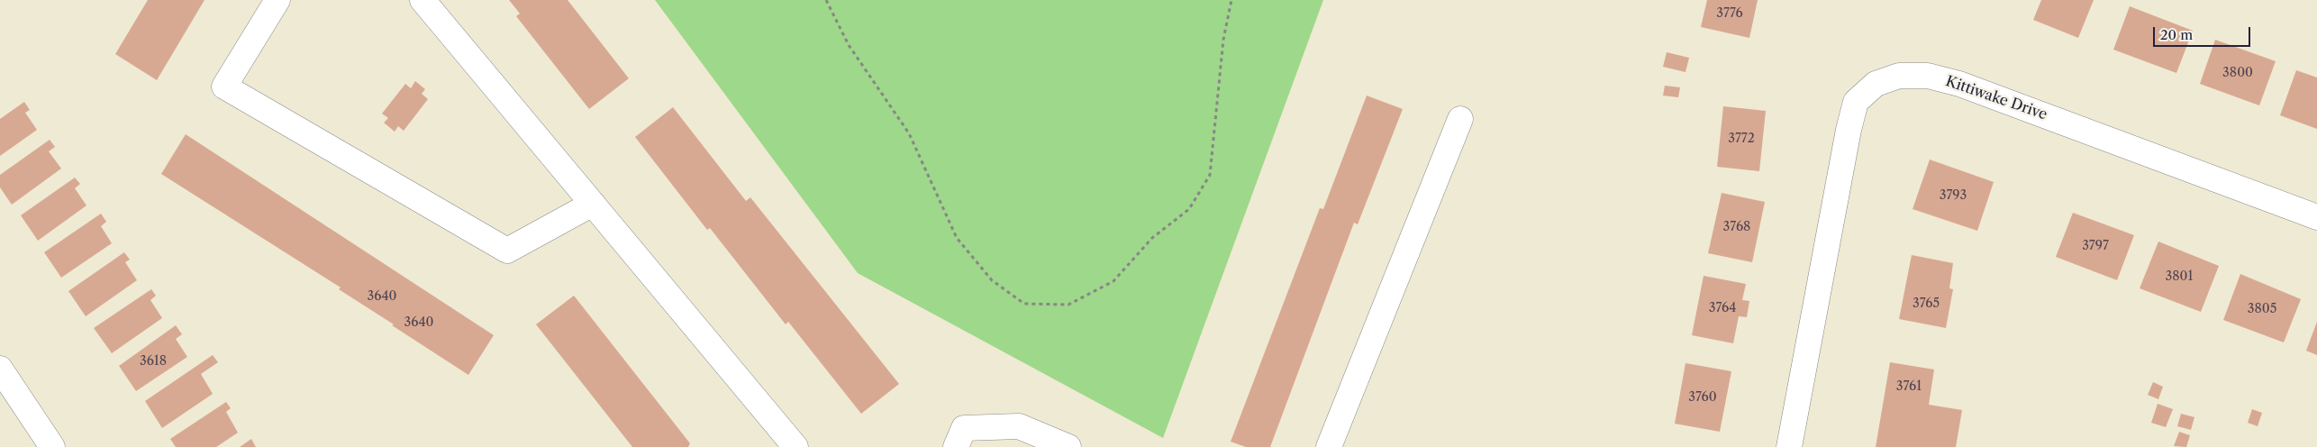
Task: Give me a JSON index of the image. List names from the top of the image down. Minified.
{"streets":{"street":["Kittiwake Drive"]},"house_numbers":["3776","3800","3772","3793","3768","3797","3801","3640","3765","3764","3805","3640","3618","3761","3760"],"scale_bar":"20 m"}
